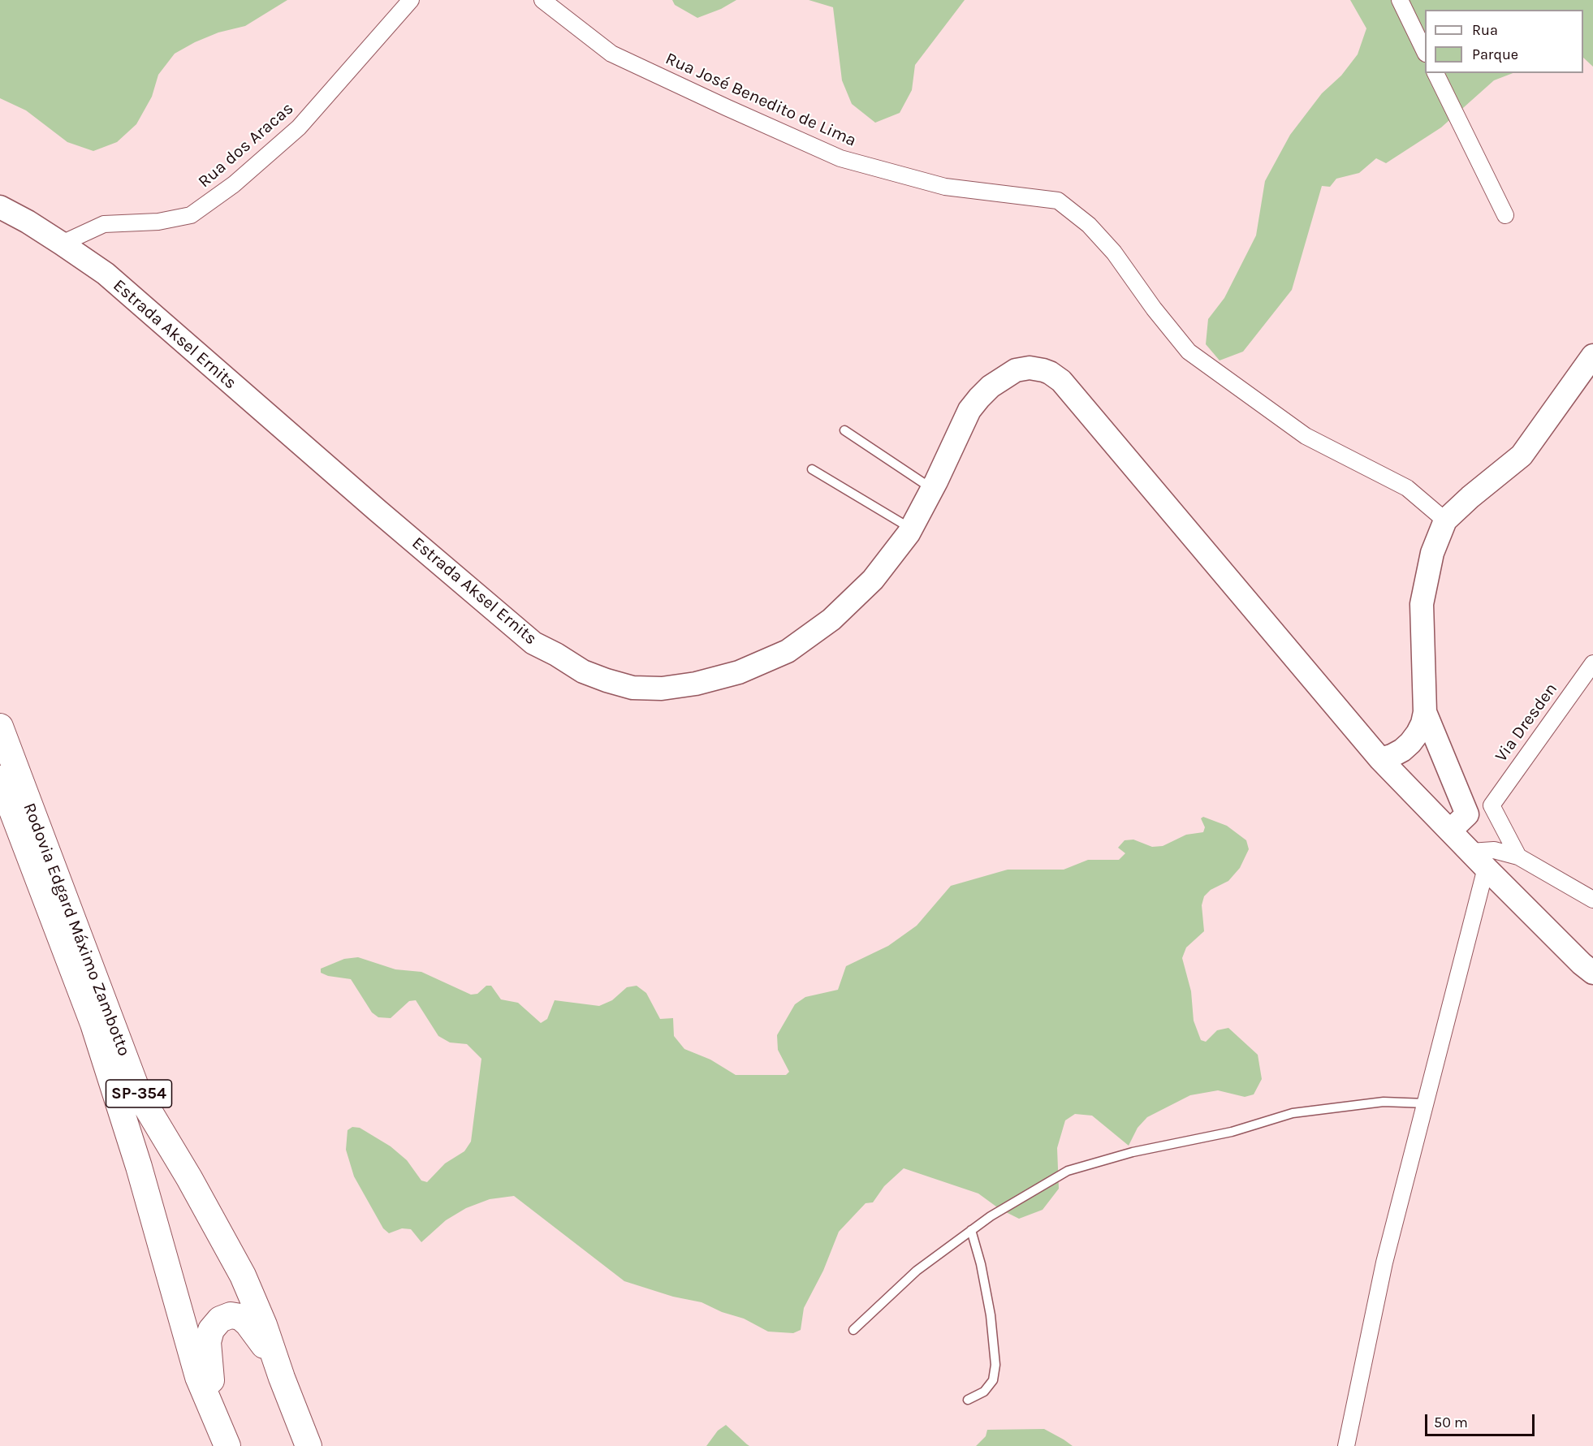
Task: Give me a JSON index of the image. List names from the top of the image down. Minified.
{"streets":{"main road":["Rodovia Edgard Máximo Zambotto","SP-354"],"street":["Rua José Benedito de Lima","Rua dos Aracas","Estrada Aksel Ernits","Via Dresden"]},"crossings":[["Rua dos Aracas","Estrada Aksel Ernits"]],"legend":["Rua","Parque"],"scale_bar":"50 m"}
